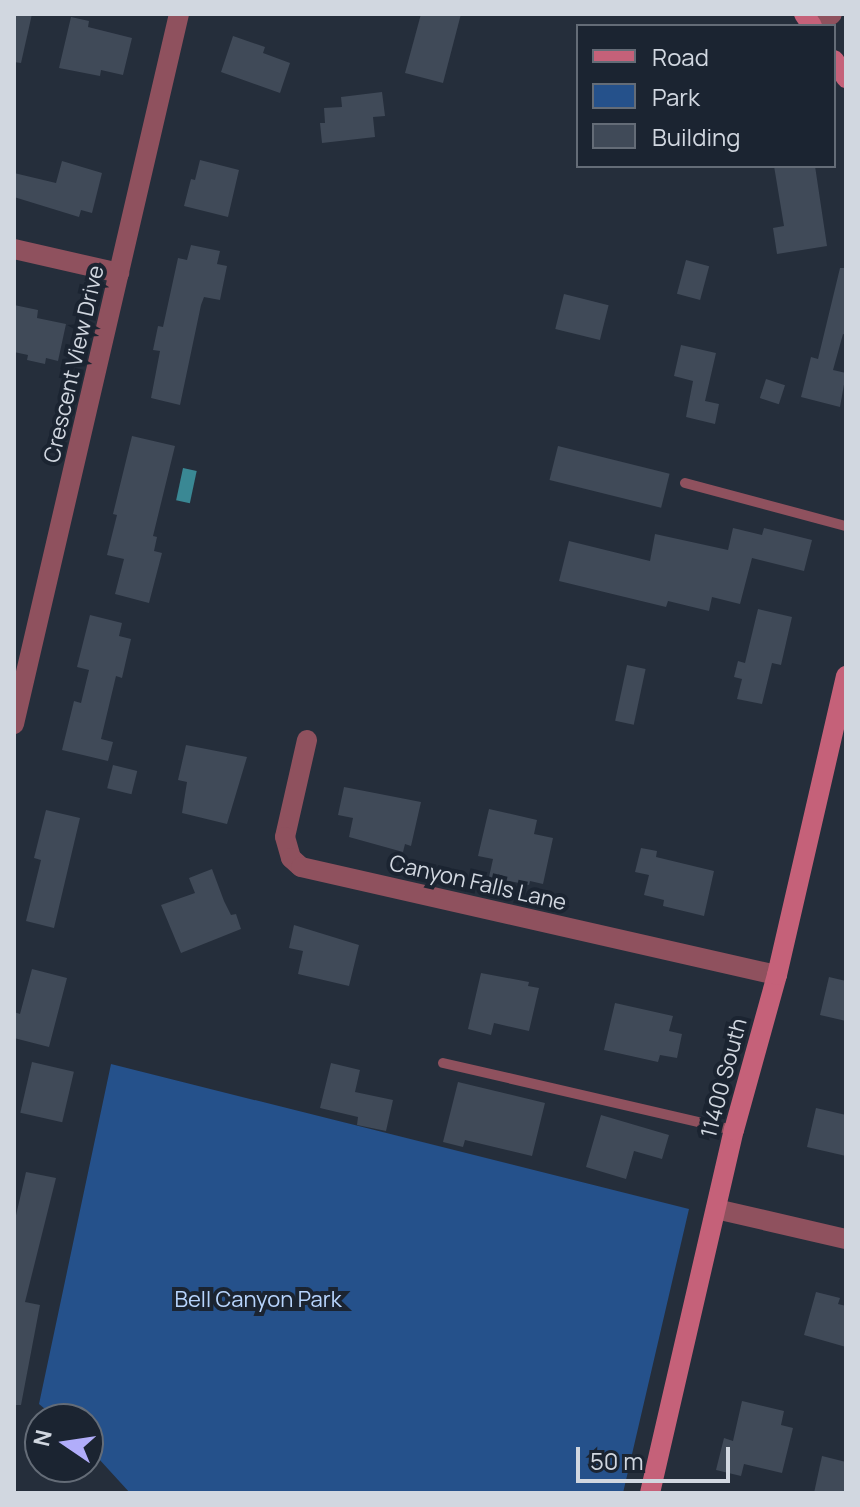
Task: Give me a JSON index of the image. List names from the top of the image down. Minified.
{"streets":{"street":["Crescent View Drive","Canyon Falls Lane","11400 South"]},"crossings":[["Canyon Falls Lane","11400 South"]],"parks":["Bell Canyon Park"],"legend":["Road","Park","Building"],"scale_bar":"50 m","north":"left"}
